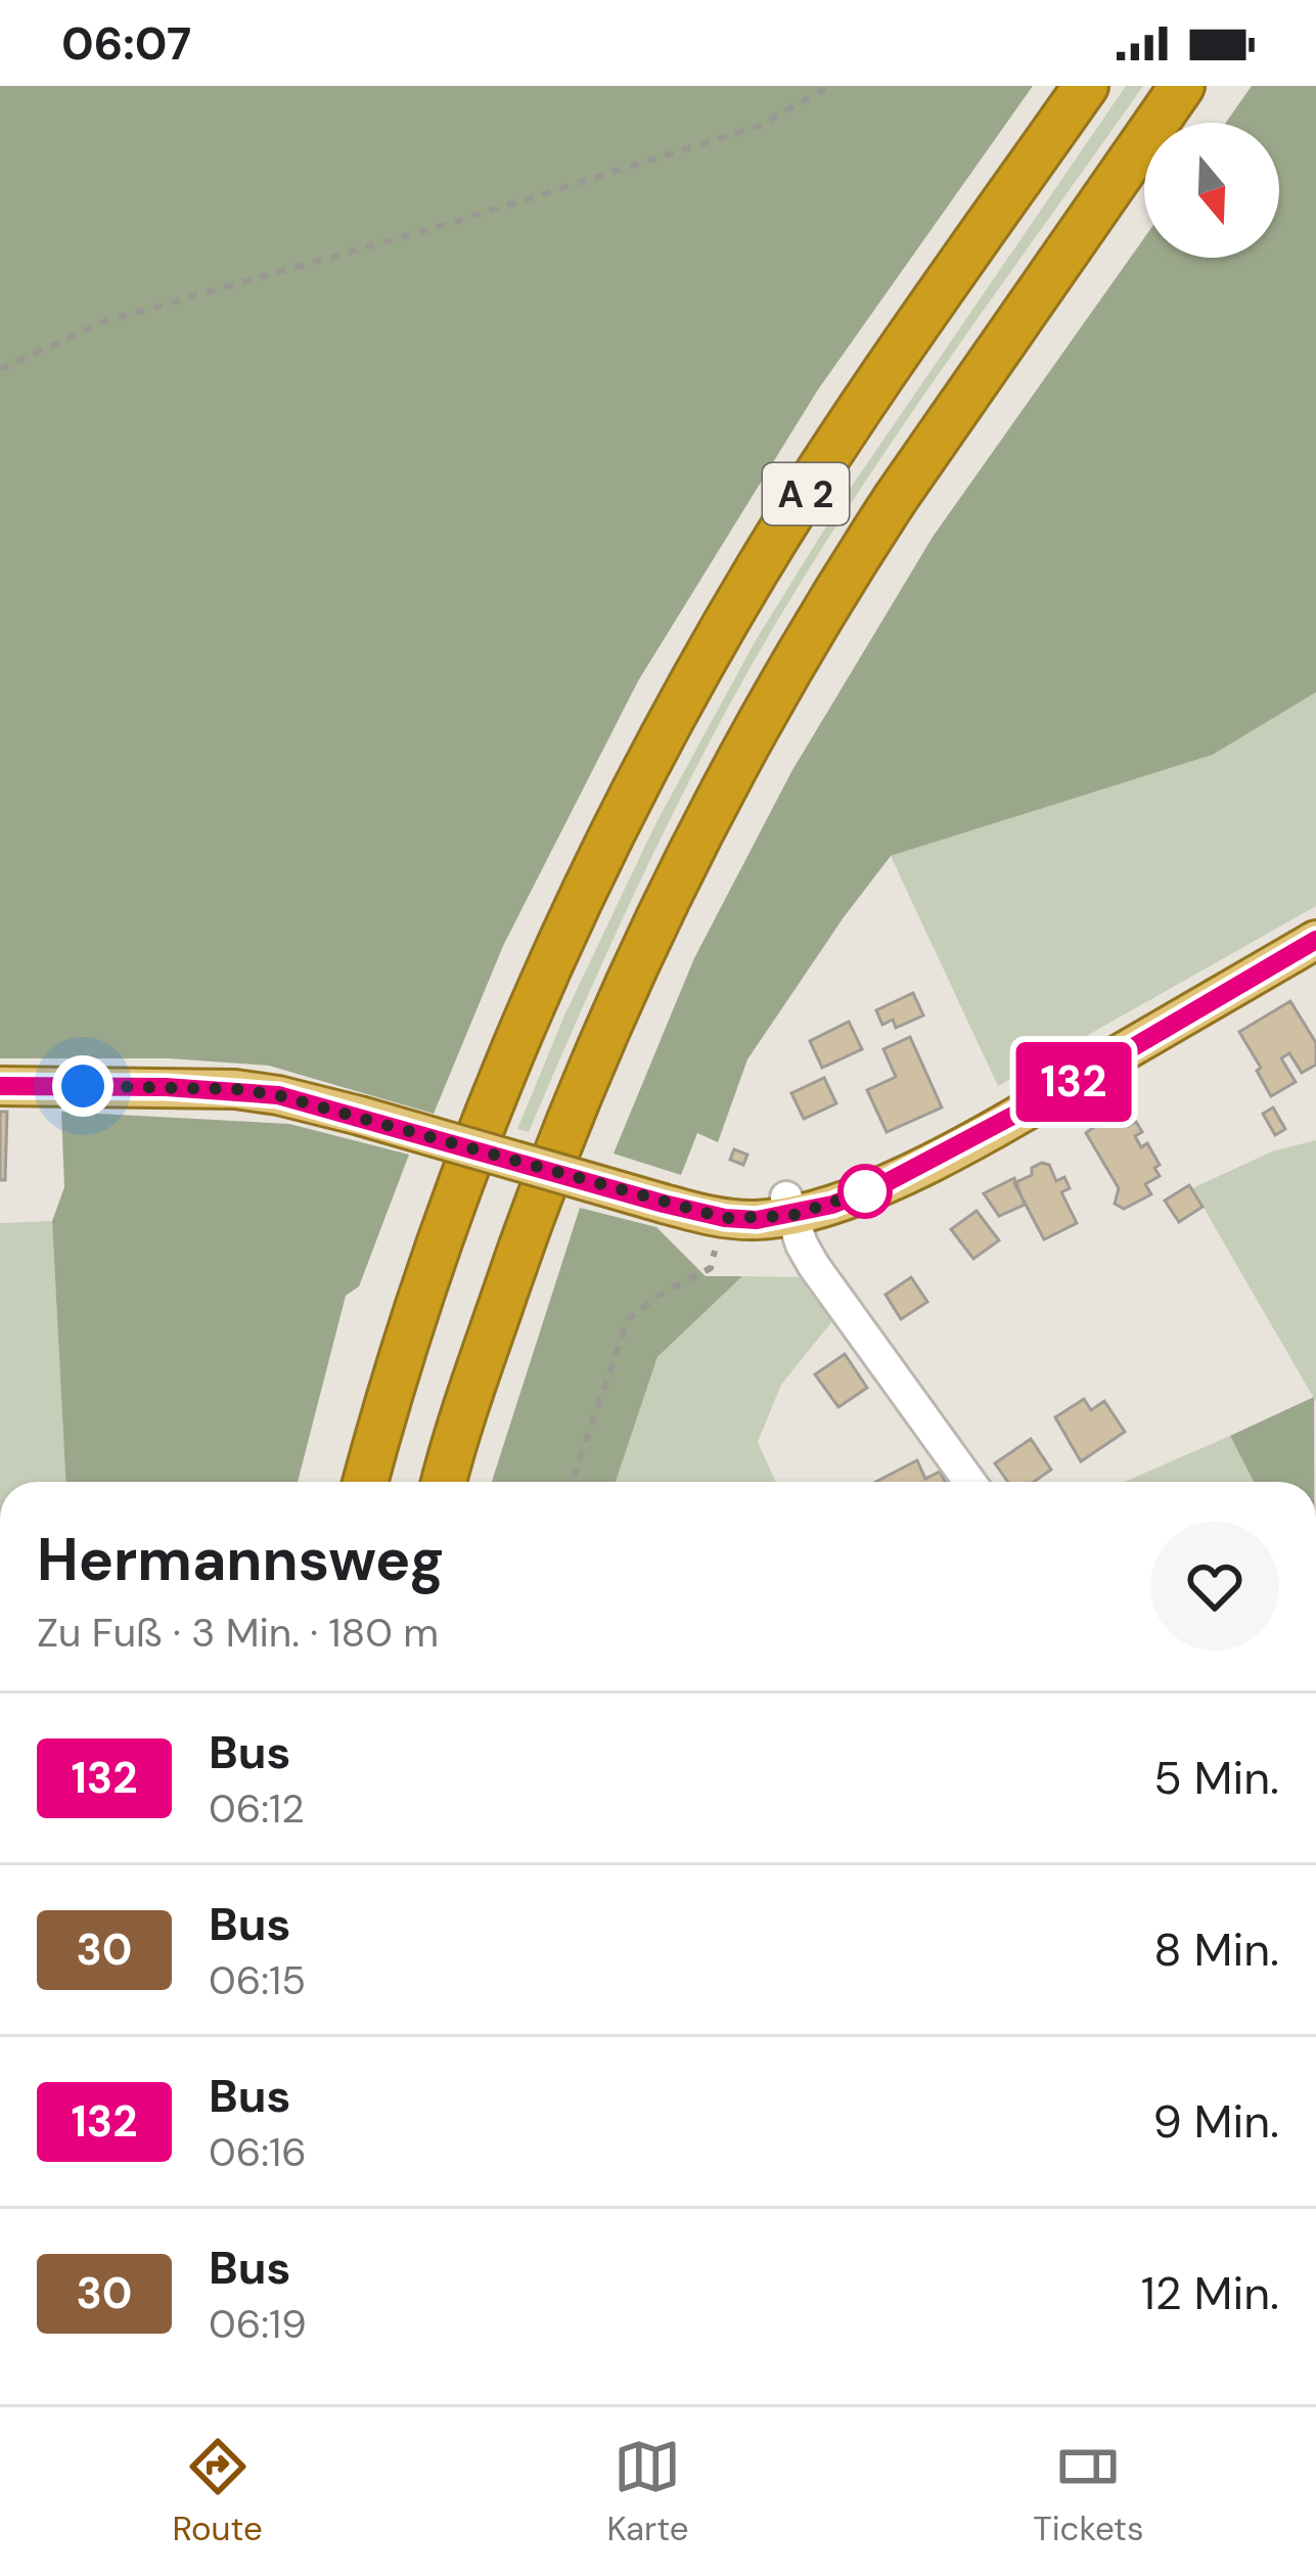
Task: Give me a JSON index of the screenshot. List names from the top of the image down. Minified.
{"streets":{"highway":["A 2"]},"lines":["bus line 132"],"north":"bottom","page":{"status":"06:07","on_map":"132","heading":["Hermannsweg","Zu Fuß · 3 Min. · 180 m"],"list":[{"mark":"132","name":"Bus","note":"06:12","value":"5 Min."},{"mark":"30","name":"Bus","note":"06:15","value":"8 Min."},{"mark":"132","name":"Bus","note":"06:16","value":"9 Min."},{"mark":"30","name":"Bus","note":"06:19","value":"12 Min."}],"tabs":["Route","Karte","Tickets"]}}
